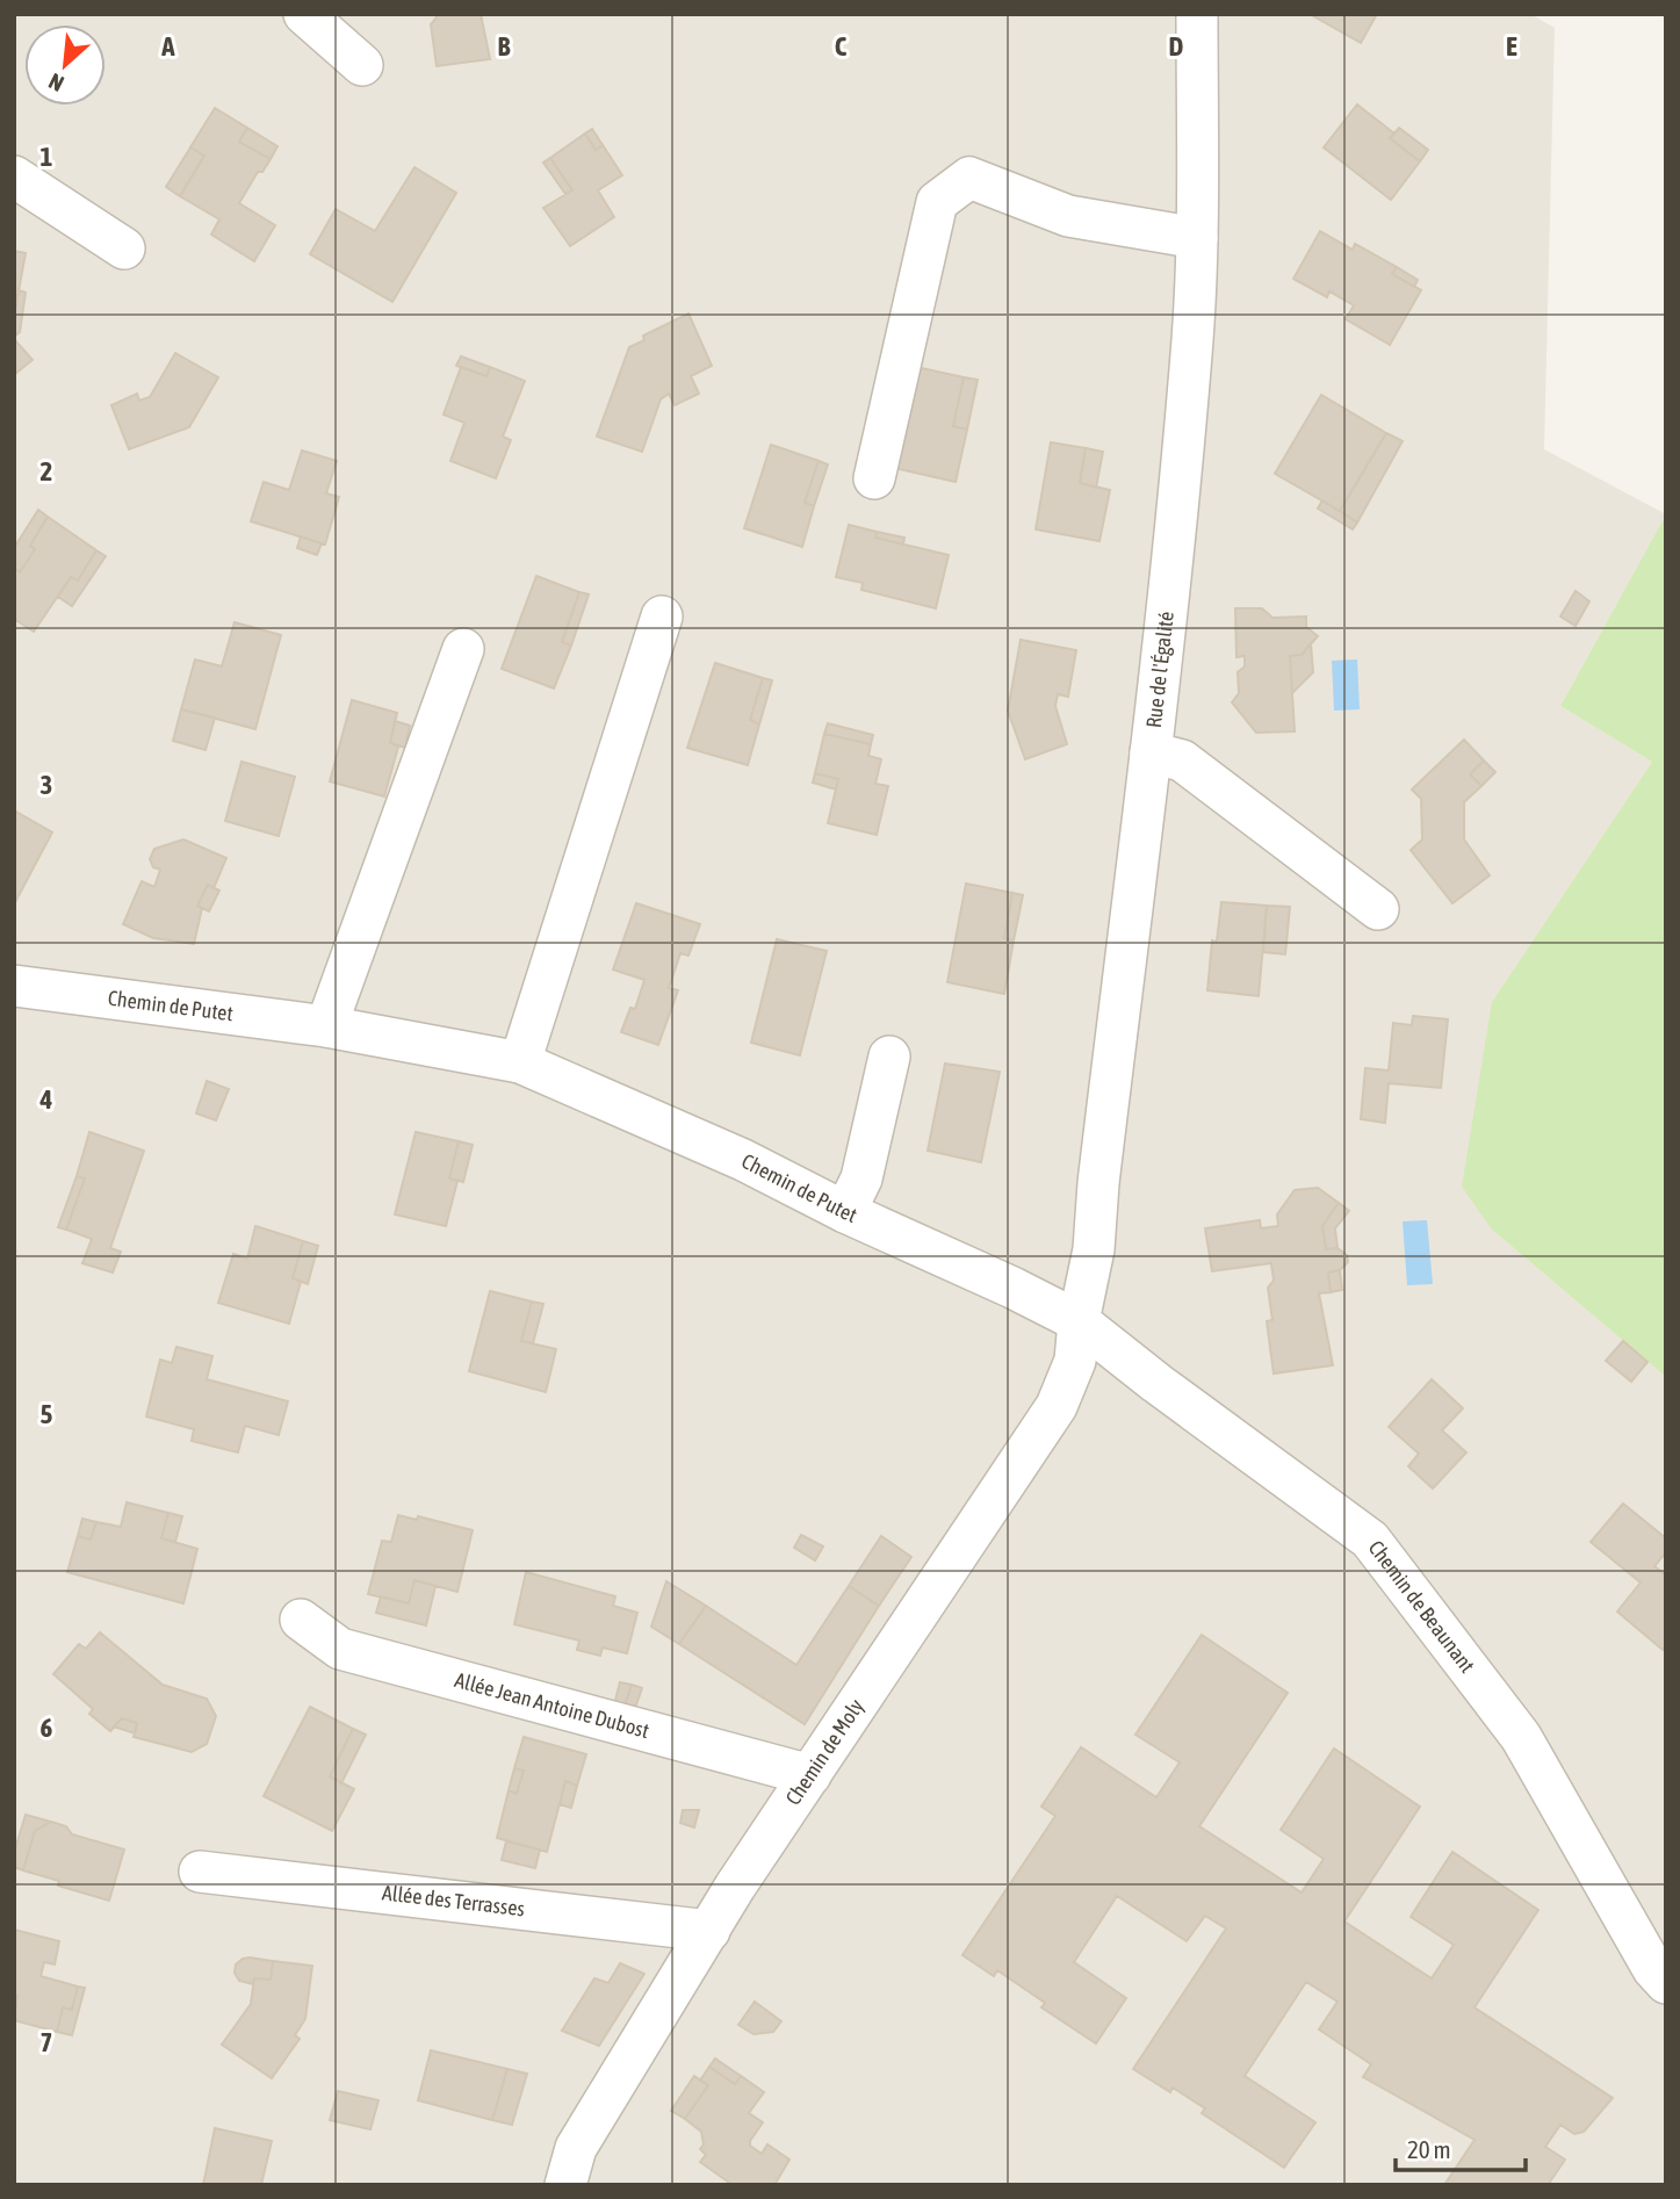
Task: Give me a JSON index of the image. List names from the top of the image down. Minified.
{"streets":{"street":["Rue de l'Égalité","Chemin de Putet","Chemin de Beaunant","Allée Jean Antoine Dubost","Chemin de Moly","Allée des Terrasses"]},"crossings":[["Rue de l'Égalité","Chemin de Putet"],["Rue de l'Égalité","Chemin de Beaunant"],["Rue de l'Égalité","Chemin de Moly"],["Chemin de Putet","Chemin de Beaunant"],["Chemin de Putet","Chemin de Moly"],["Chemin de Beaunant","Chemin de Moly"],["Allée Jean Antoine Dubost","Chemin de Moly"],["Chemin de Moly","Allée des Terrasses"]],"scale_bar":"20 m","north":"bottom left","grid":{"columns":["A","B","C","D","E"],"rows":["1","2","3","4","5","6","7"]}}
